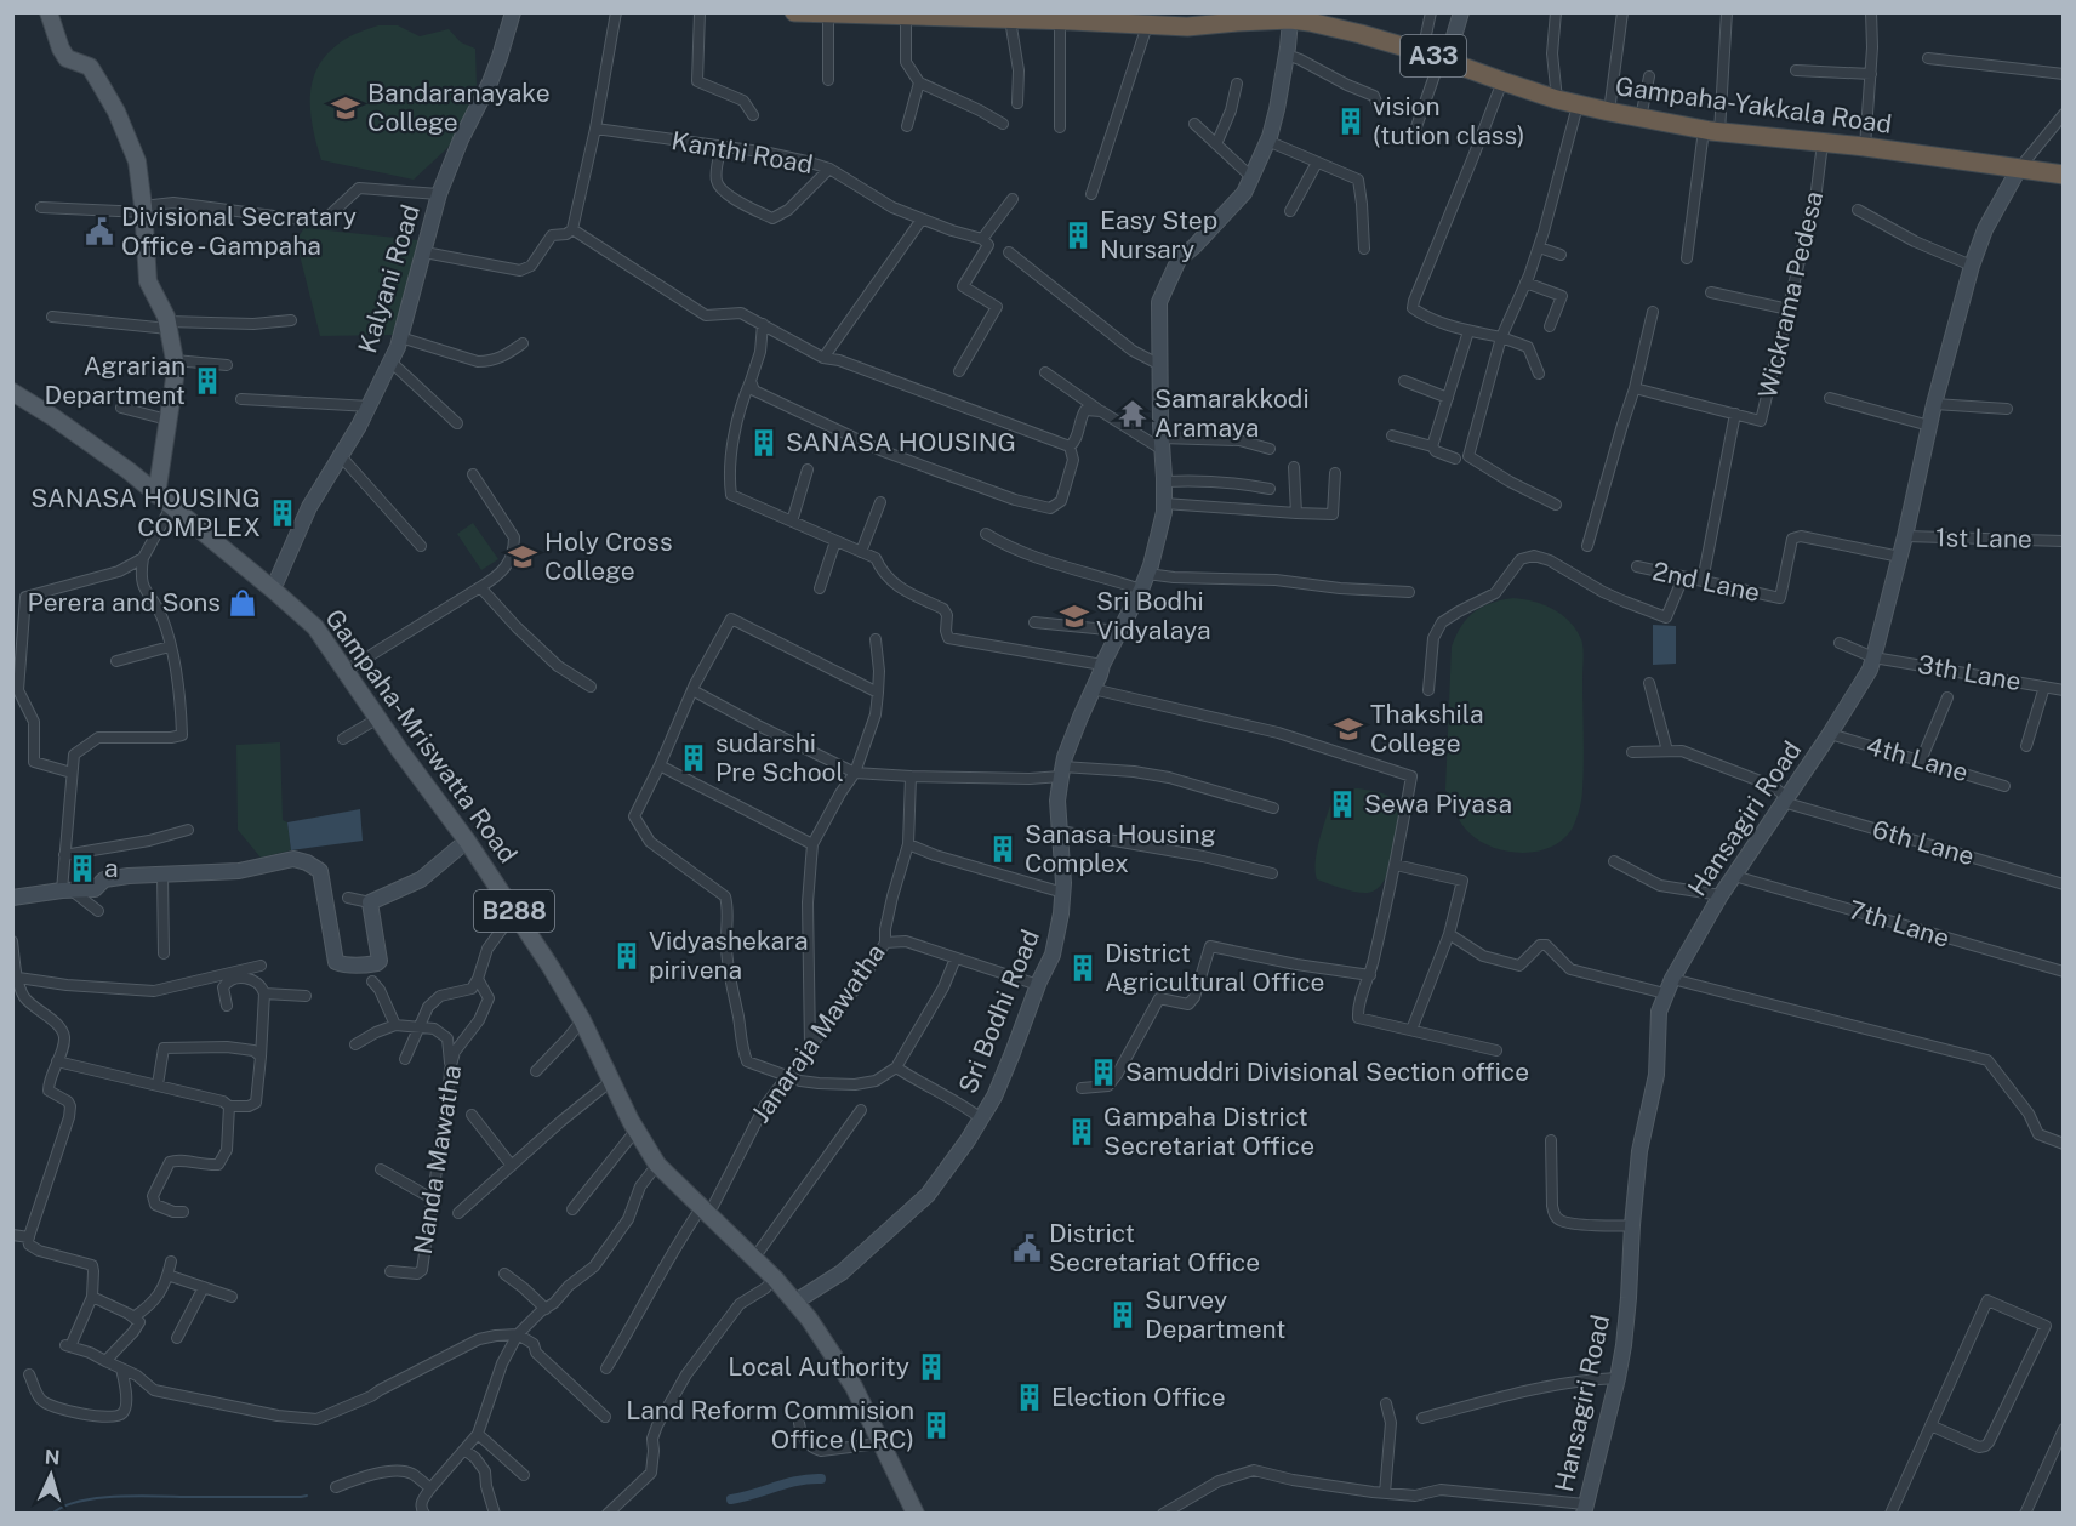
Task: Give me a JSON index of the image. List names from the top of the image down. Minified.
{"streets":{"highway":["A33","Gampaha-Yakkala Road"],"main road":["Gampaha-Mriswatta Road","B288"],"street":["Kanthi Road","Kalyani Road","Wickrama Pedesa","1st Lane","2nd Lane","3th Lane","4th Lane","Hansagiri Road","6th Lane","7th Lane","Sri Bodhi Road","Janaraja Mawatha","Nanda Mawatha"]},"crossings":[["Gampaha-Yakkala Road","Wickrama Pedesa"],["Gampaha-Yakkala Road","Hansagiri Road"],["Gampaha-Yakkala Road","Sri Bodhi Road"],["Kalyani Road","Gampaha-Mriswatta Road"],["1st Lane","Hansagiri Road"],["2nd Lane","Hansagiri Road"],["3th Lane","Hansagiri Road"],["Gampaha-Mriswatta Road","Sri Bodhi Road"],["Gampaha-Mriswatta Road","Janaraja Mawatha"],["Gampaha-Mriswatta Road","Nanda Mawatha"],["4th Lane","Hansagiri Road"],["Hansagiri Road","6th Lane"],["Hansagiri Road","7th Lane"]],"places":{"school or university":["Bandaranayake College","Holy Cross College","Sri Bodhi Vidyalaya","Thakshila College"],"building":["vision (tution class)","Easy Step Nursary","Agrarian Department","SANASA HOUSING","SANASA HOUSING COMPLEX","sudarshi Pre School","Sewa Piyasa","Sanasa Housing Complex","a","Vidyashekara pirivena","District Agricultural Office","Samuddri Divisional Section office","Gampaha District Secretariat Office","Survey Department","Local Authority","Election Office","Land Reform Commision Office (LRC)"],"public building":["Divisional Secratary Office - Gampaha","District Secretariat Office"],"temple":["Samarakkodi Aramaya"],"shop":["Perera and Sons"]},"north":"top"}
